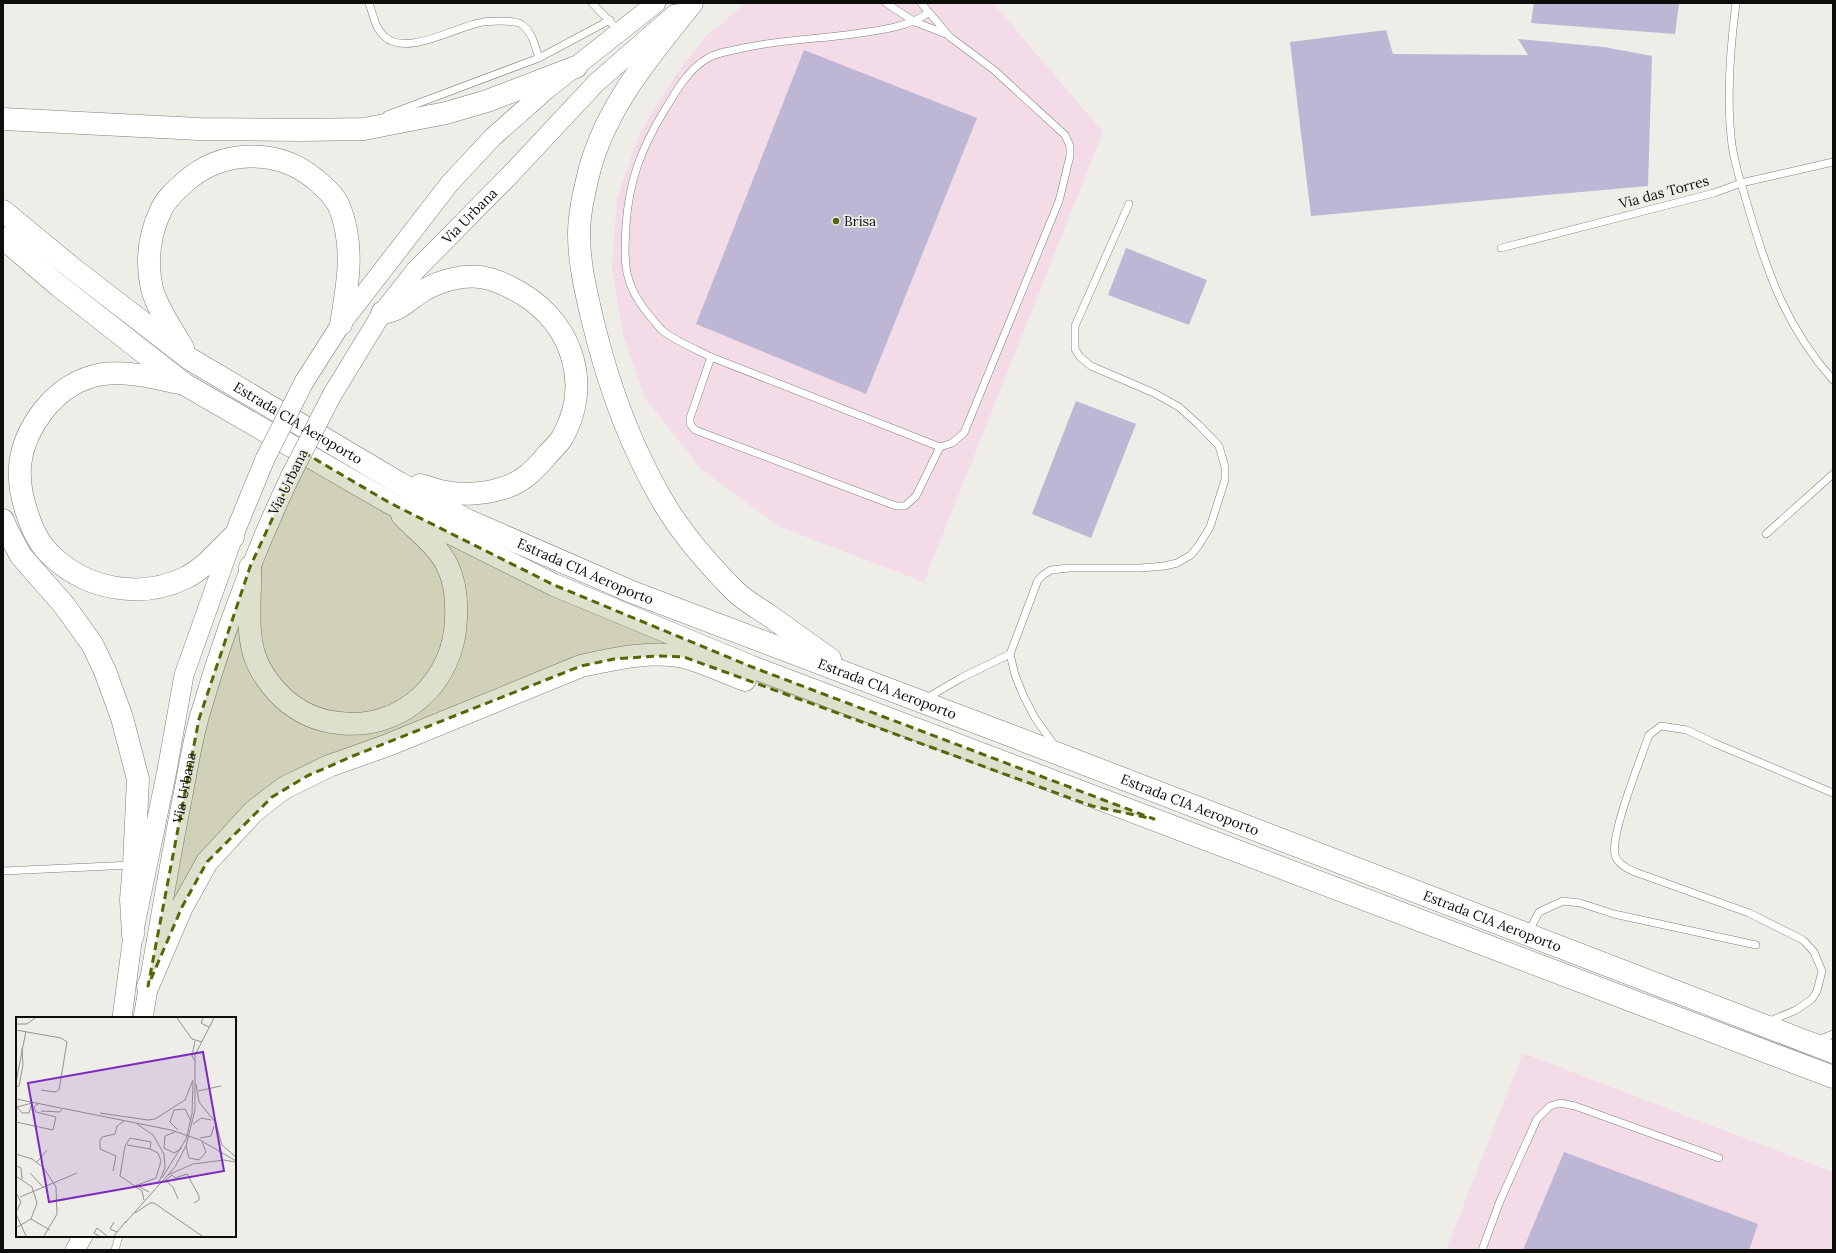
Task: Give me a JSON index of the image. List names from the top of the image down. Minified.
{"streets":{"highway":["Estrada CIA Aeroporto"],"main road":["Via Urbana"],"lane":["Via das Torres"]},"places":["Brisa"]}
